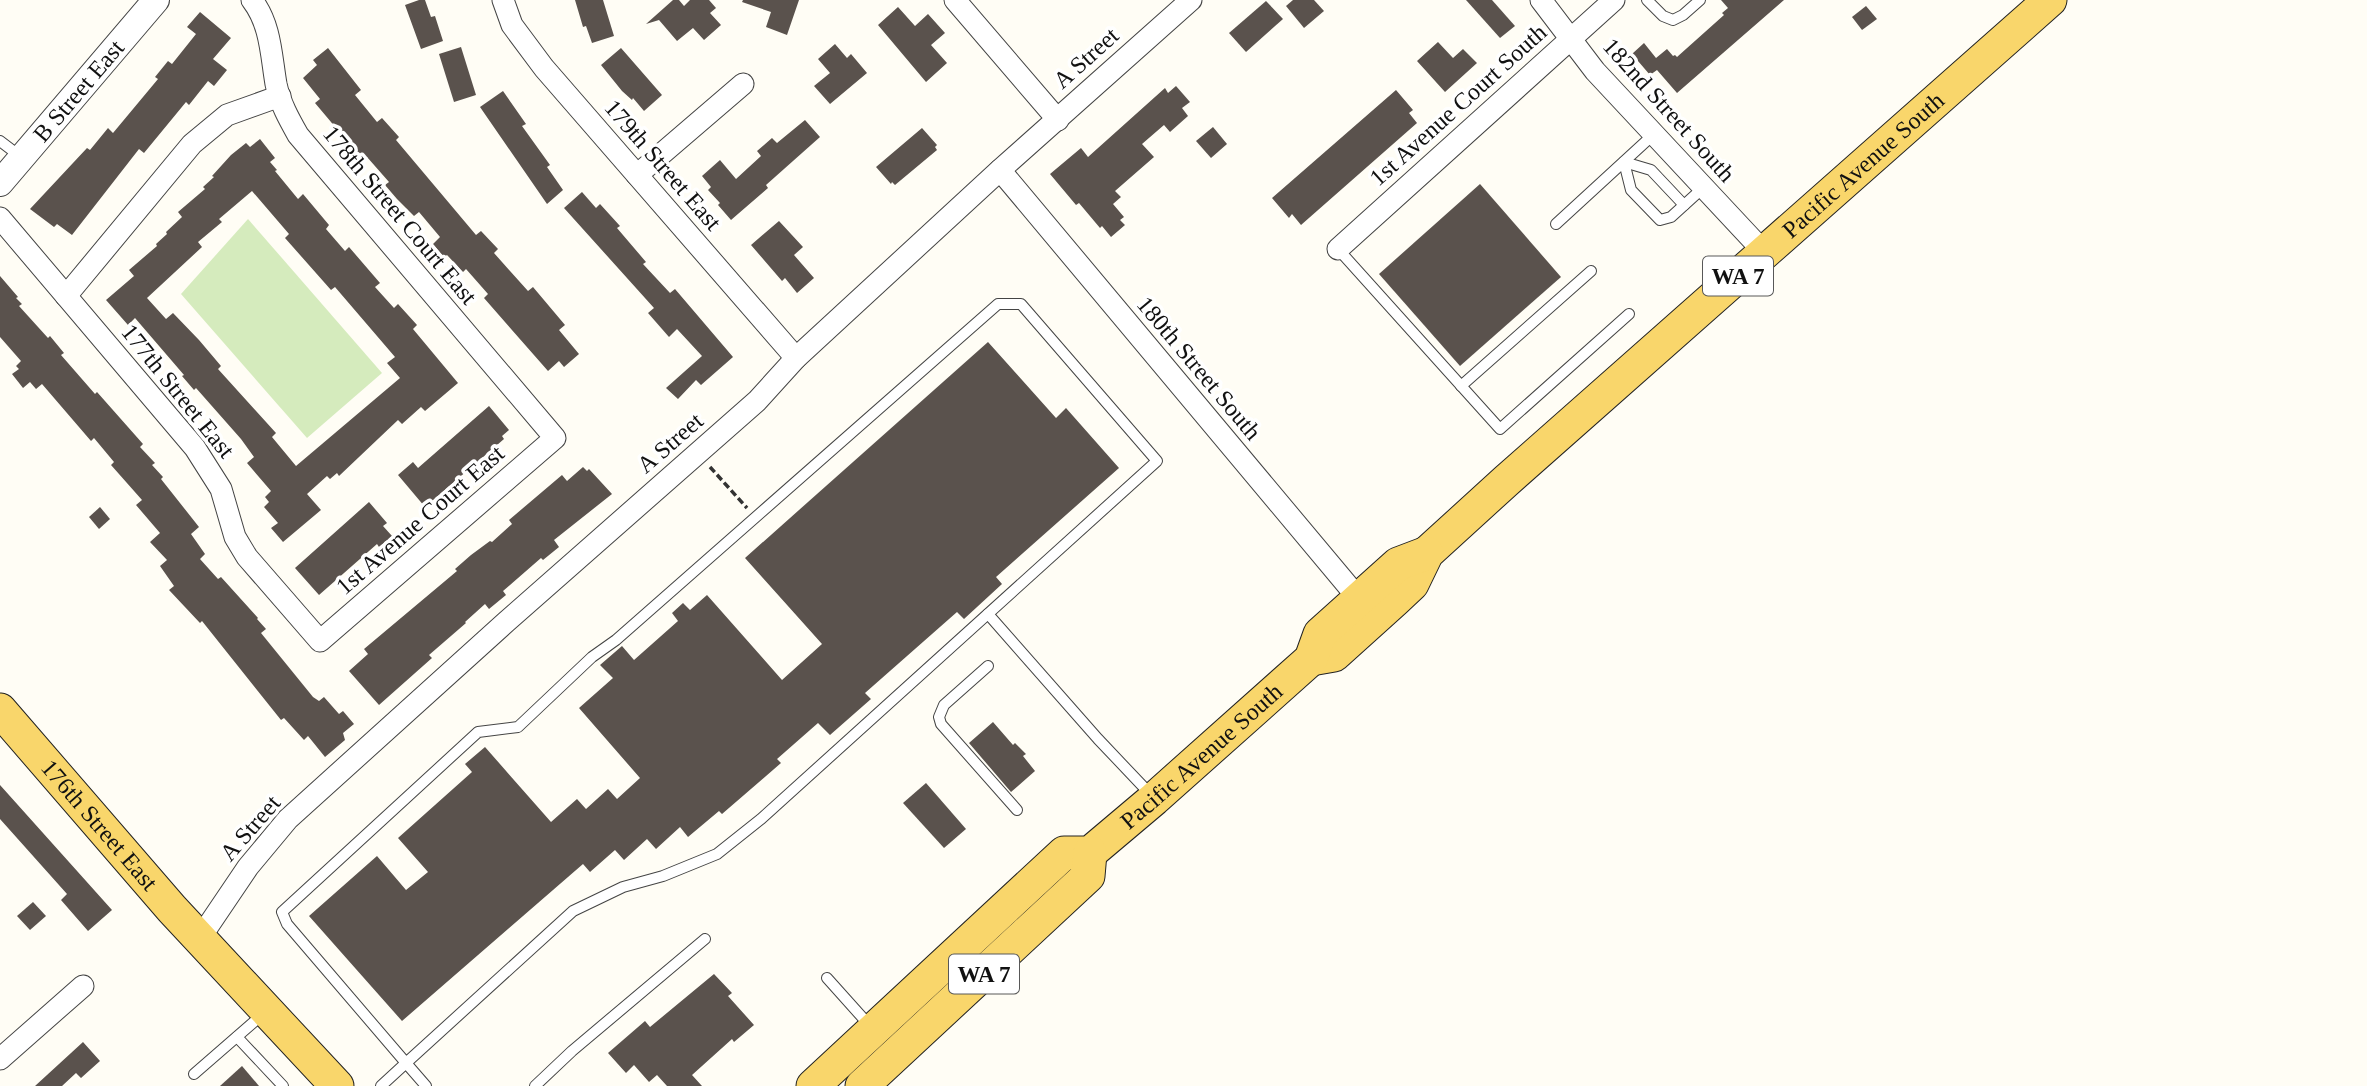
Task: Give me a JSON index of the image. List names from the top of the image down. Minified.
{"streets":{"main road":["Pacific Avenue South","WA 7","176th Street East"],"street":["A Street","B Street East","1st Avenue Court South","182nd Street South","179th Street East","178th Street Court East","180th Street South","177th Street East","1st Avenue Court East"]},"crossings":[["A Street","179th Street East"],["A Street","180th Street South"],["A Street","176th Street East"],["1st Avenue Court South","182nd Street South"],["182nd Street South","Pacific Avenue South"],["Pacific Avenue South","WA 7"],["Pacific Avenue South","180th Street South"],["178th Street Court East","1st Avenue Court East"],["177th Street East","1st Avenue Court East"]]}
